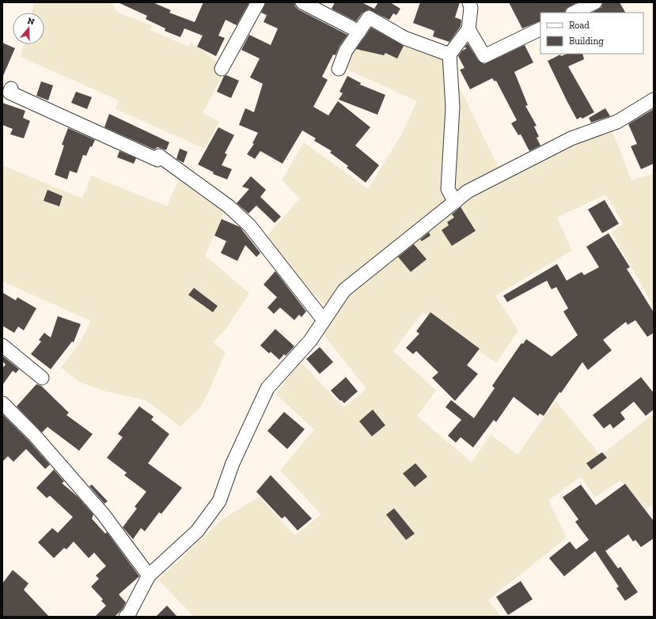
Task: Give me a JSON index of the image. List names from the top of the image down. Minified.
{"legend":["Road","Building"],"north":"top"}
